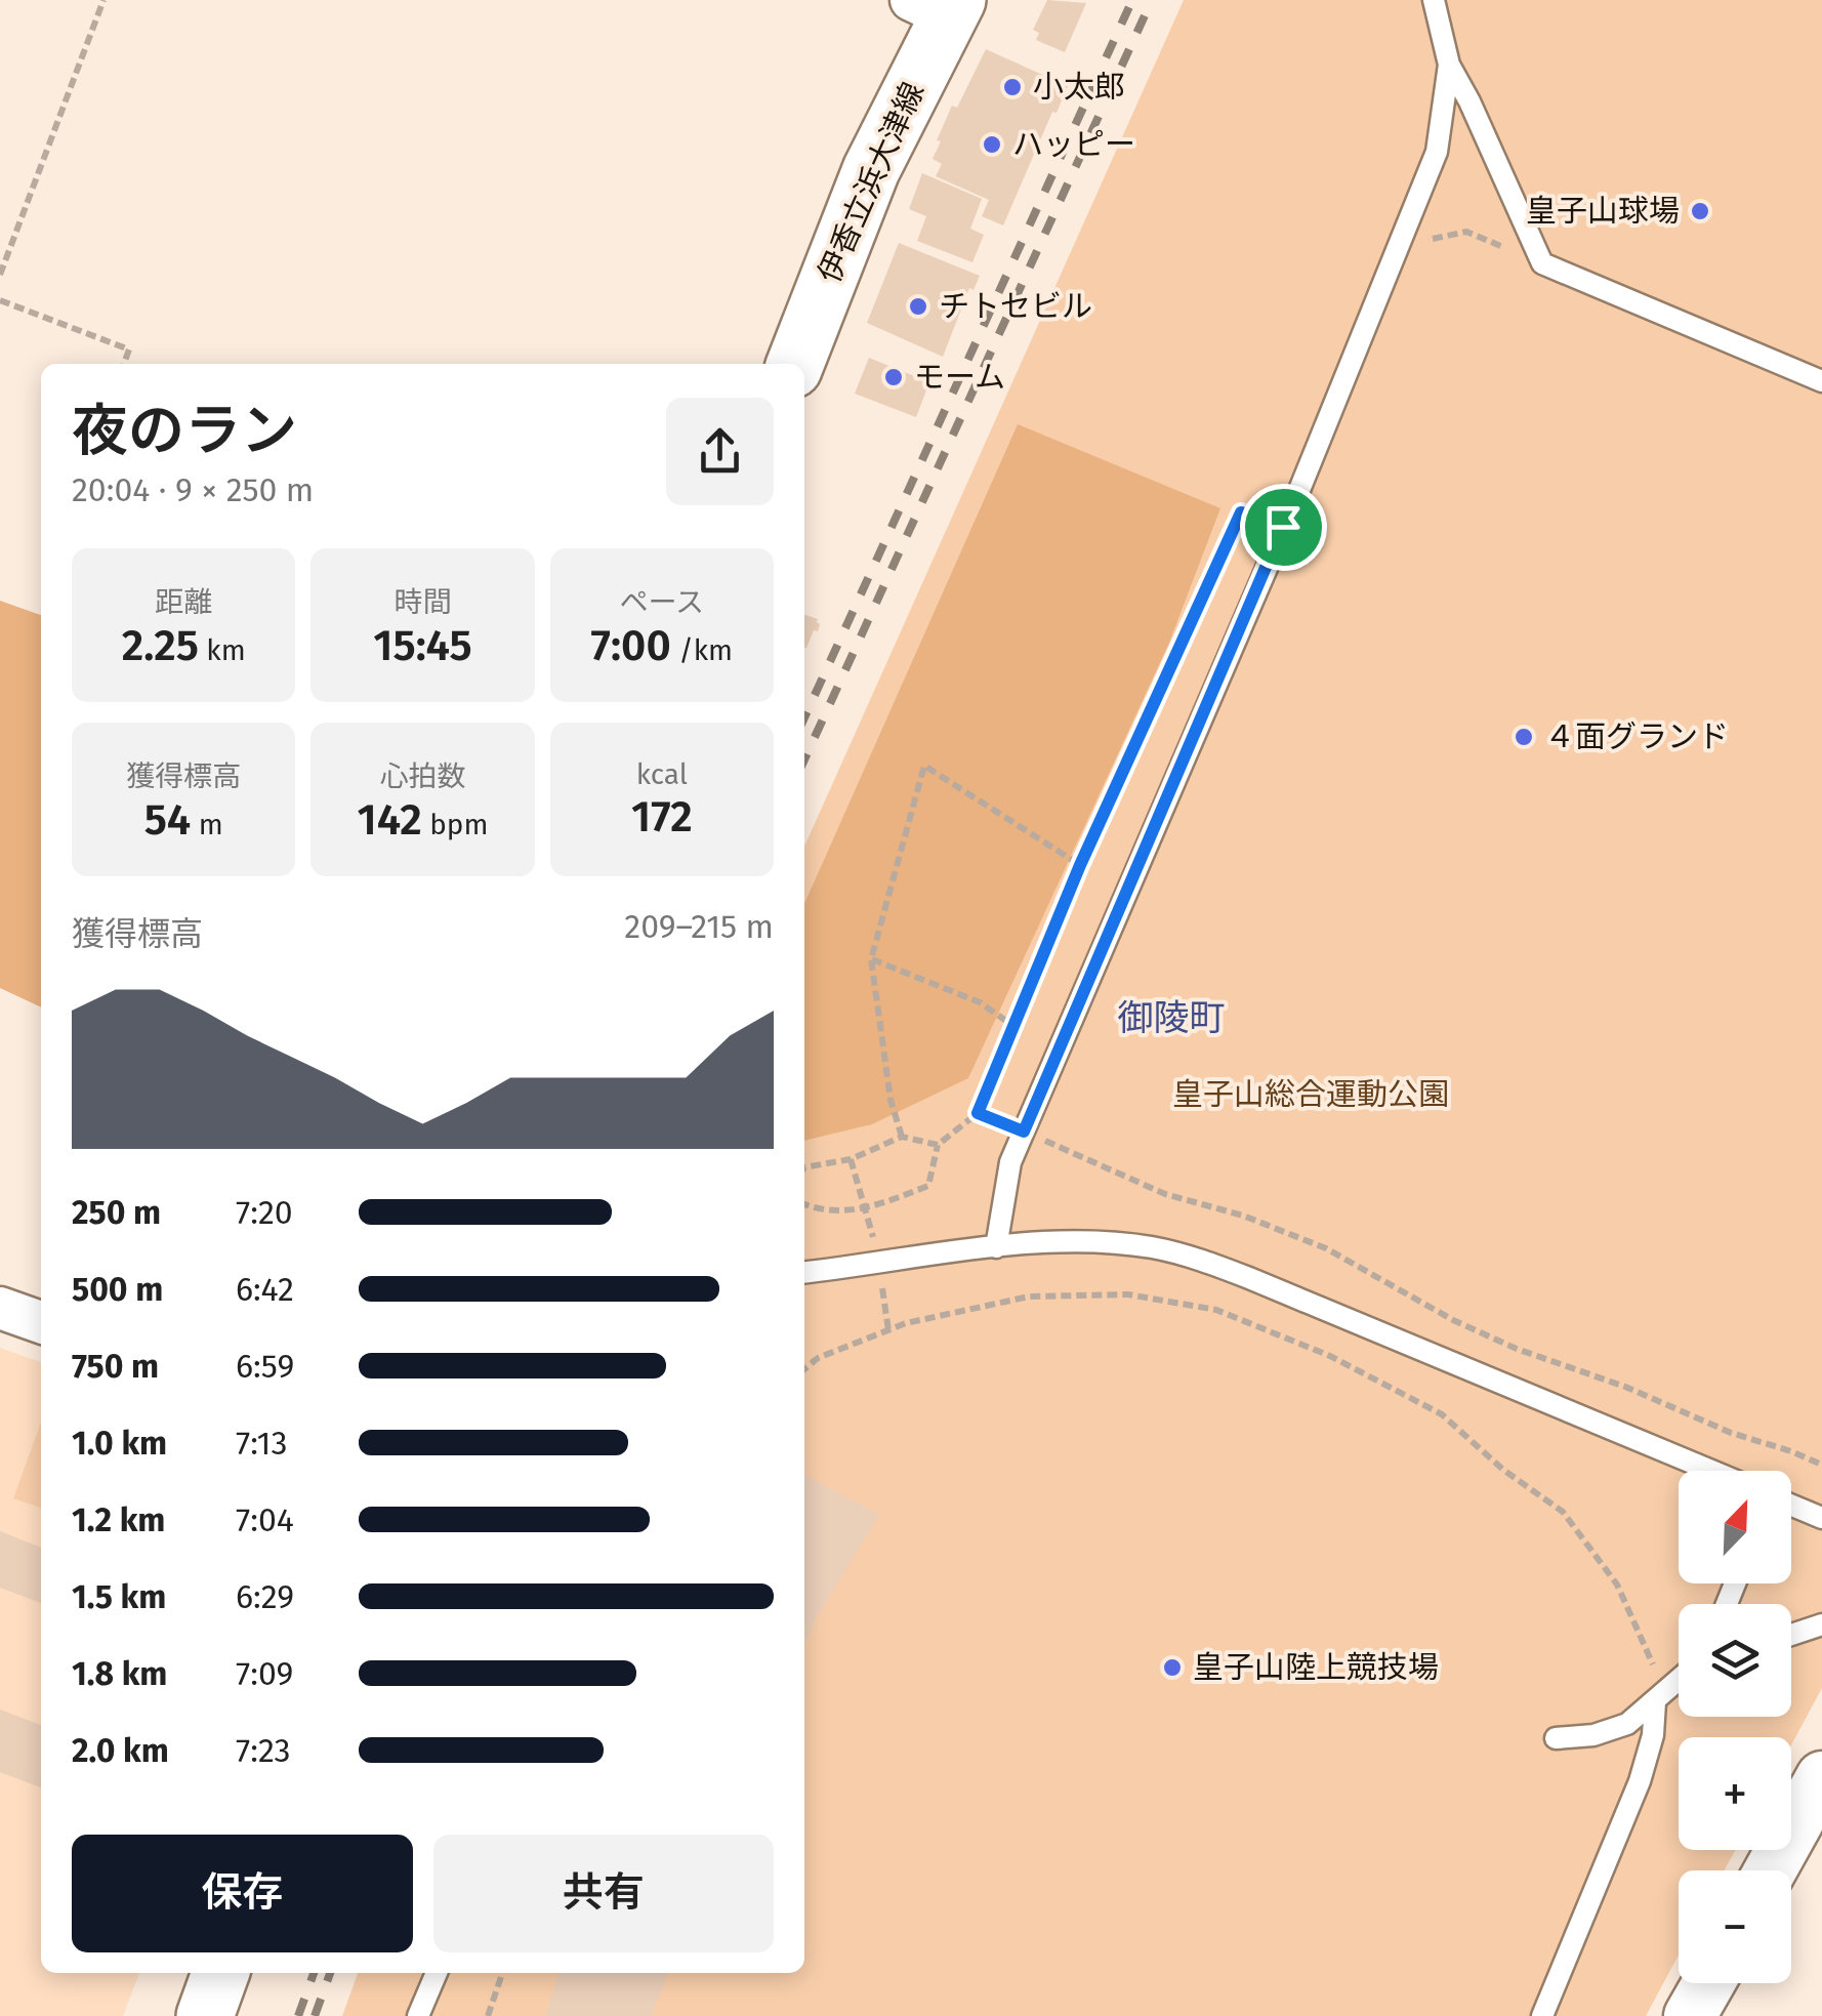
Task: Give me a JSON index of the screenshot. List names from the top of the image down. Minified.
{"streets":{"main road":["伊香立浜大津線"]},"districts":["御陵町"],"parks":["皇子山総合運動公園"],"places":["小太郎","ハッピー","皇子山球場","チトセビル","モーム","４面グランド","皇子山陸上競技場"],"north":"top right","page":{"heading":["夜のラン","20:04 · 9 × 250 m"],"stats":[["距離","2.25 km"],["時間","15:45"],["ペース","7:00 /km"],["獲得標高","54 m"],["心拍数","142 bpm"],["kcal","172"]],"chart":["獲得標高","209–215 m"],"list":[{"name":"250 m","note":"7:20"},{"name":"500 m","note":"6:42"},{"name":"750 m","note":"6:59"},{"name":"1.0 km","note":"7:13"},{"name":"1.2 km","note":"7:04"},{"name":"1.5 km","note":"6:29"},{"name":"1.8 km","note":"7:09"},{"name":"2.0 km","note":"7:23"}],"map_buttons":["+","−"],"buttons":["保存","共有"]}}
